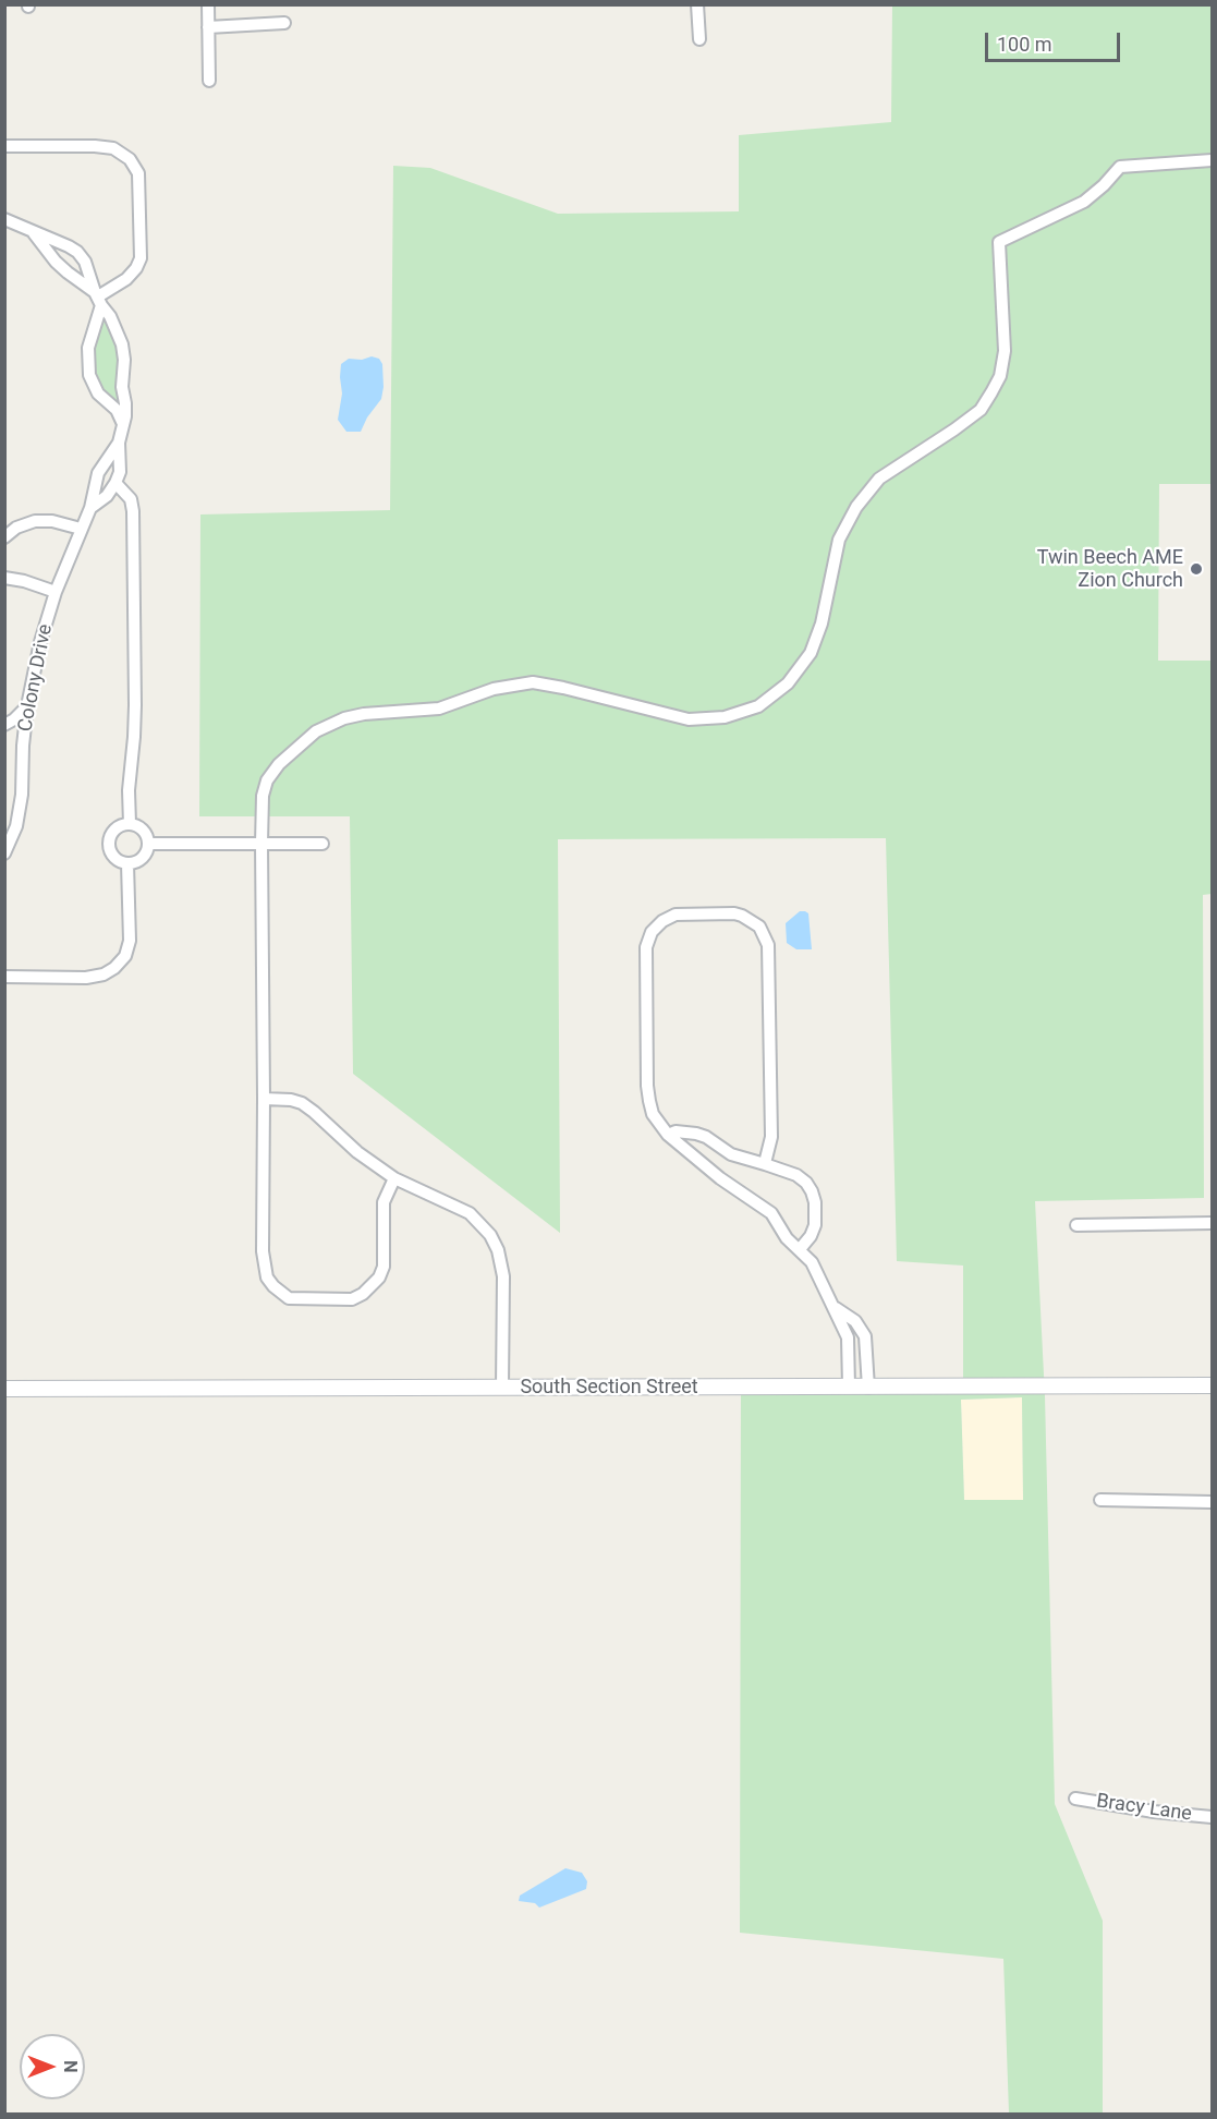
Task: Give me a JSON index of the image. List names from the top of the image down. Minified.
{"streets":{"street":["Colony Drive","South Section Street","Bracy Lane"]},"places":["Twin Beech AME Zion Church"],"scale_bar":"100 m","north":"right"}
